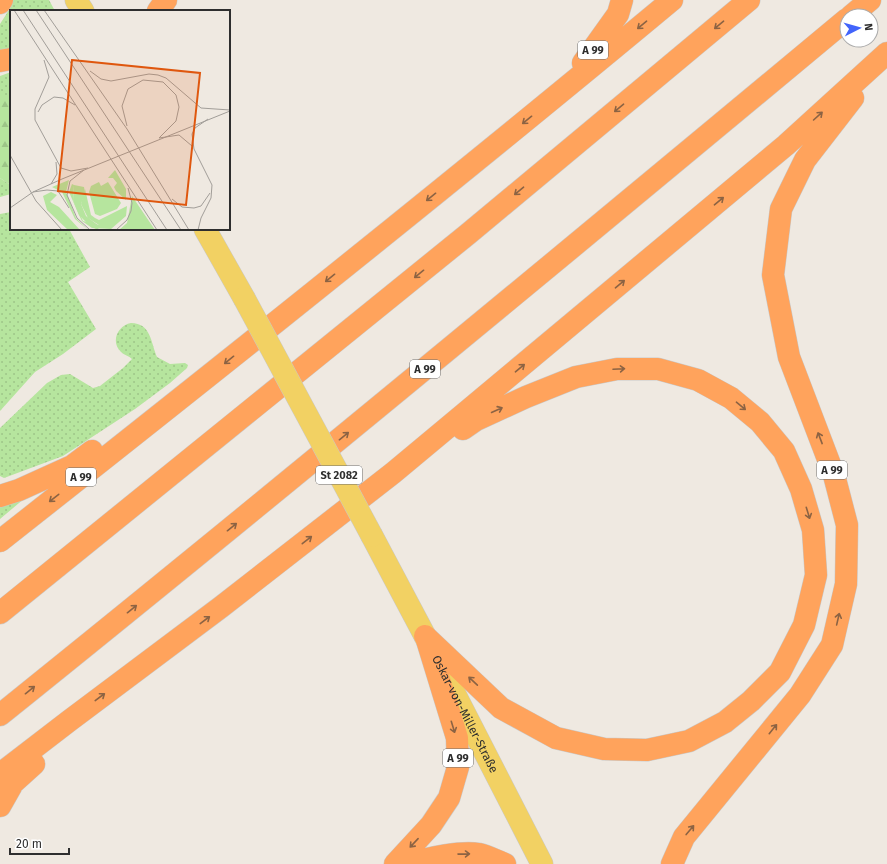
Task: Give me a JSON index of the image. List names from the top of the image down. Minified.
{"streets":{"highway":["A 99"],"main road":["St 2082","Oskar-von-Miller-Straße"]},"crossings":[["A 99","Oskar-von-Miller-Straße"]],"scale_bar":"20 m","north":"right"}
